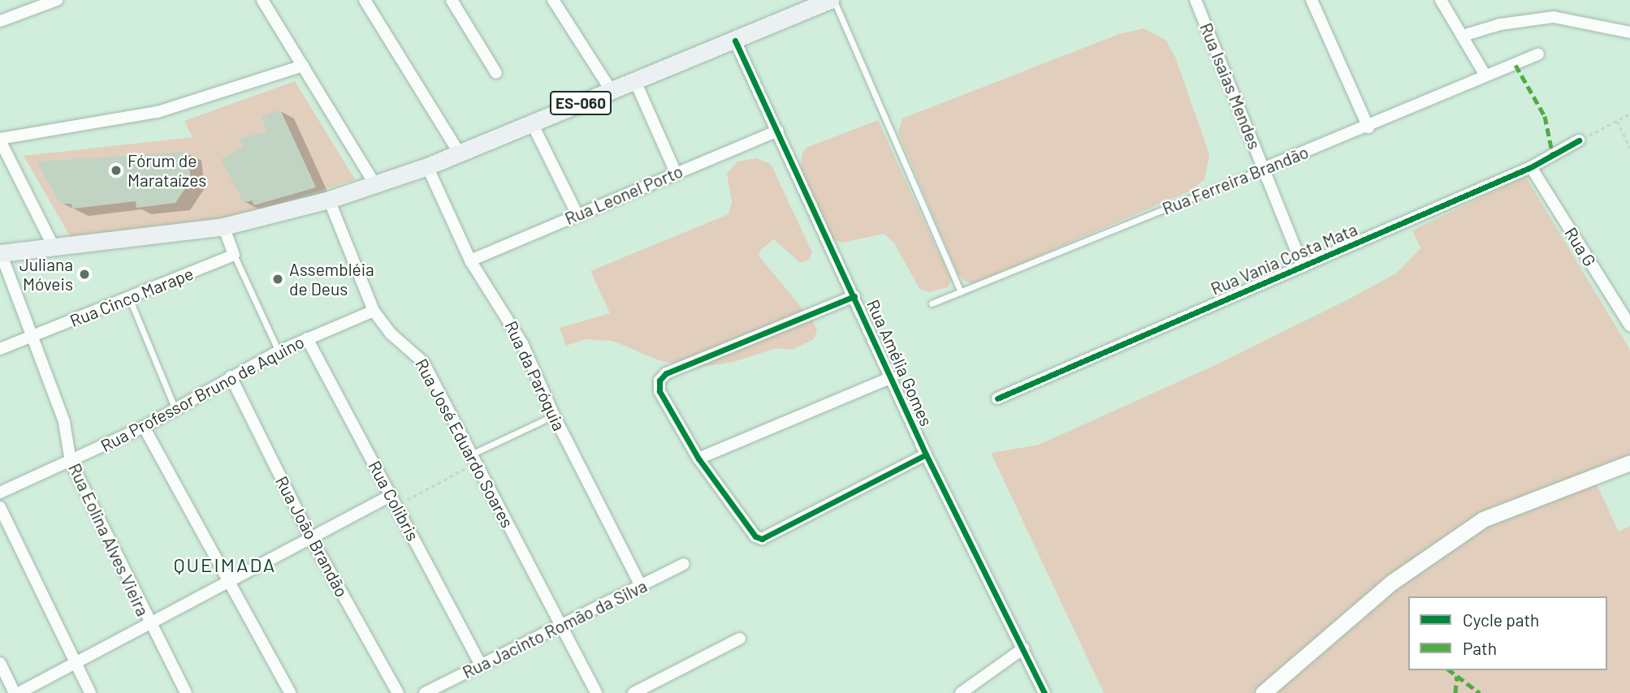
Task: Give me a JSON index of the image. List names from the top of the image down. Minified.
{"streets":{"main road":["ES-060"],"street":["Rua Isaias Mendes","Rua Ferreira Brandão","Rua Leonel Porto","Rua G","Rua Vania Costa Mata","Rua Cinco Marape","Rua Amélia Gomes","Rua da Paróquia","Rua Professor Bruno de Aquino","Rua José Eduardo Soares","Rua Colibris","Rua João Brandão","Rua Eolina Alves Vieira","Rua Jacinto Romão da Silva"]},"crossings":[["Rua Isaias Mendes","Rua Ferreira Brandão"],["Rua Isaias Mendes","Rua Vania Costa Mata"],["ES-060","Rua Amélia Gomes"],["ES-060","Rua da Paróquia"],["ES-060","Rua José Eduardo Soares"],["ES-060","Rua Eolina Alves Vieira"],["Rua Leonel Porto","Rua Amélia Gomes"],["Rua Leonel Porto","Rua da Paróquia"],["Rua G","Rua Vania Costa Mata"],["Rua Cinco Marape","Rua Eolina Alves Vieira"],["Rua da Paróquia","Rua Jacinto Romão da Silva"],["Rua Professor Bruno de Aquino","Rua José Eduardo Soares"],["Rua Professor Bruno de Aquino","Rua Colibris"],["Rua Professor Bruno de Aquino","Rua João Brandão"],["Rua Professor Bruno de Aquino","Rua Eolina Alves Vieira"],["Rua José Eduardo Soares","Rua Jacinto Romão da Silva"],["Rua Colibris","Rua Jacinto Romão da Silva"]],"districts":["QUEIMADA"],"places":["Fórum de Marataízes","Juliana Móveis","Assembléia de Deus"],"legend":["Cycle path","Path"]}
